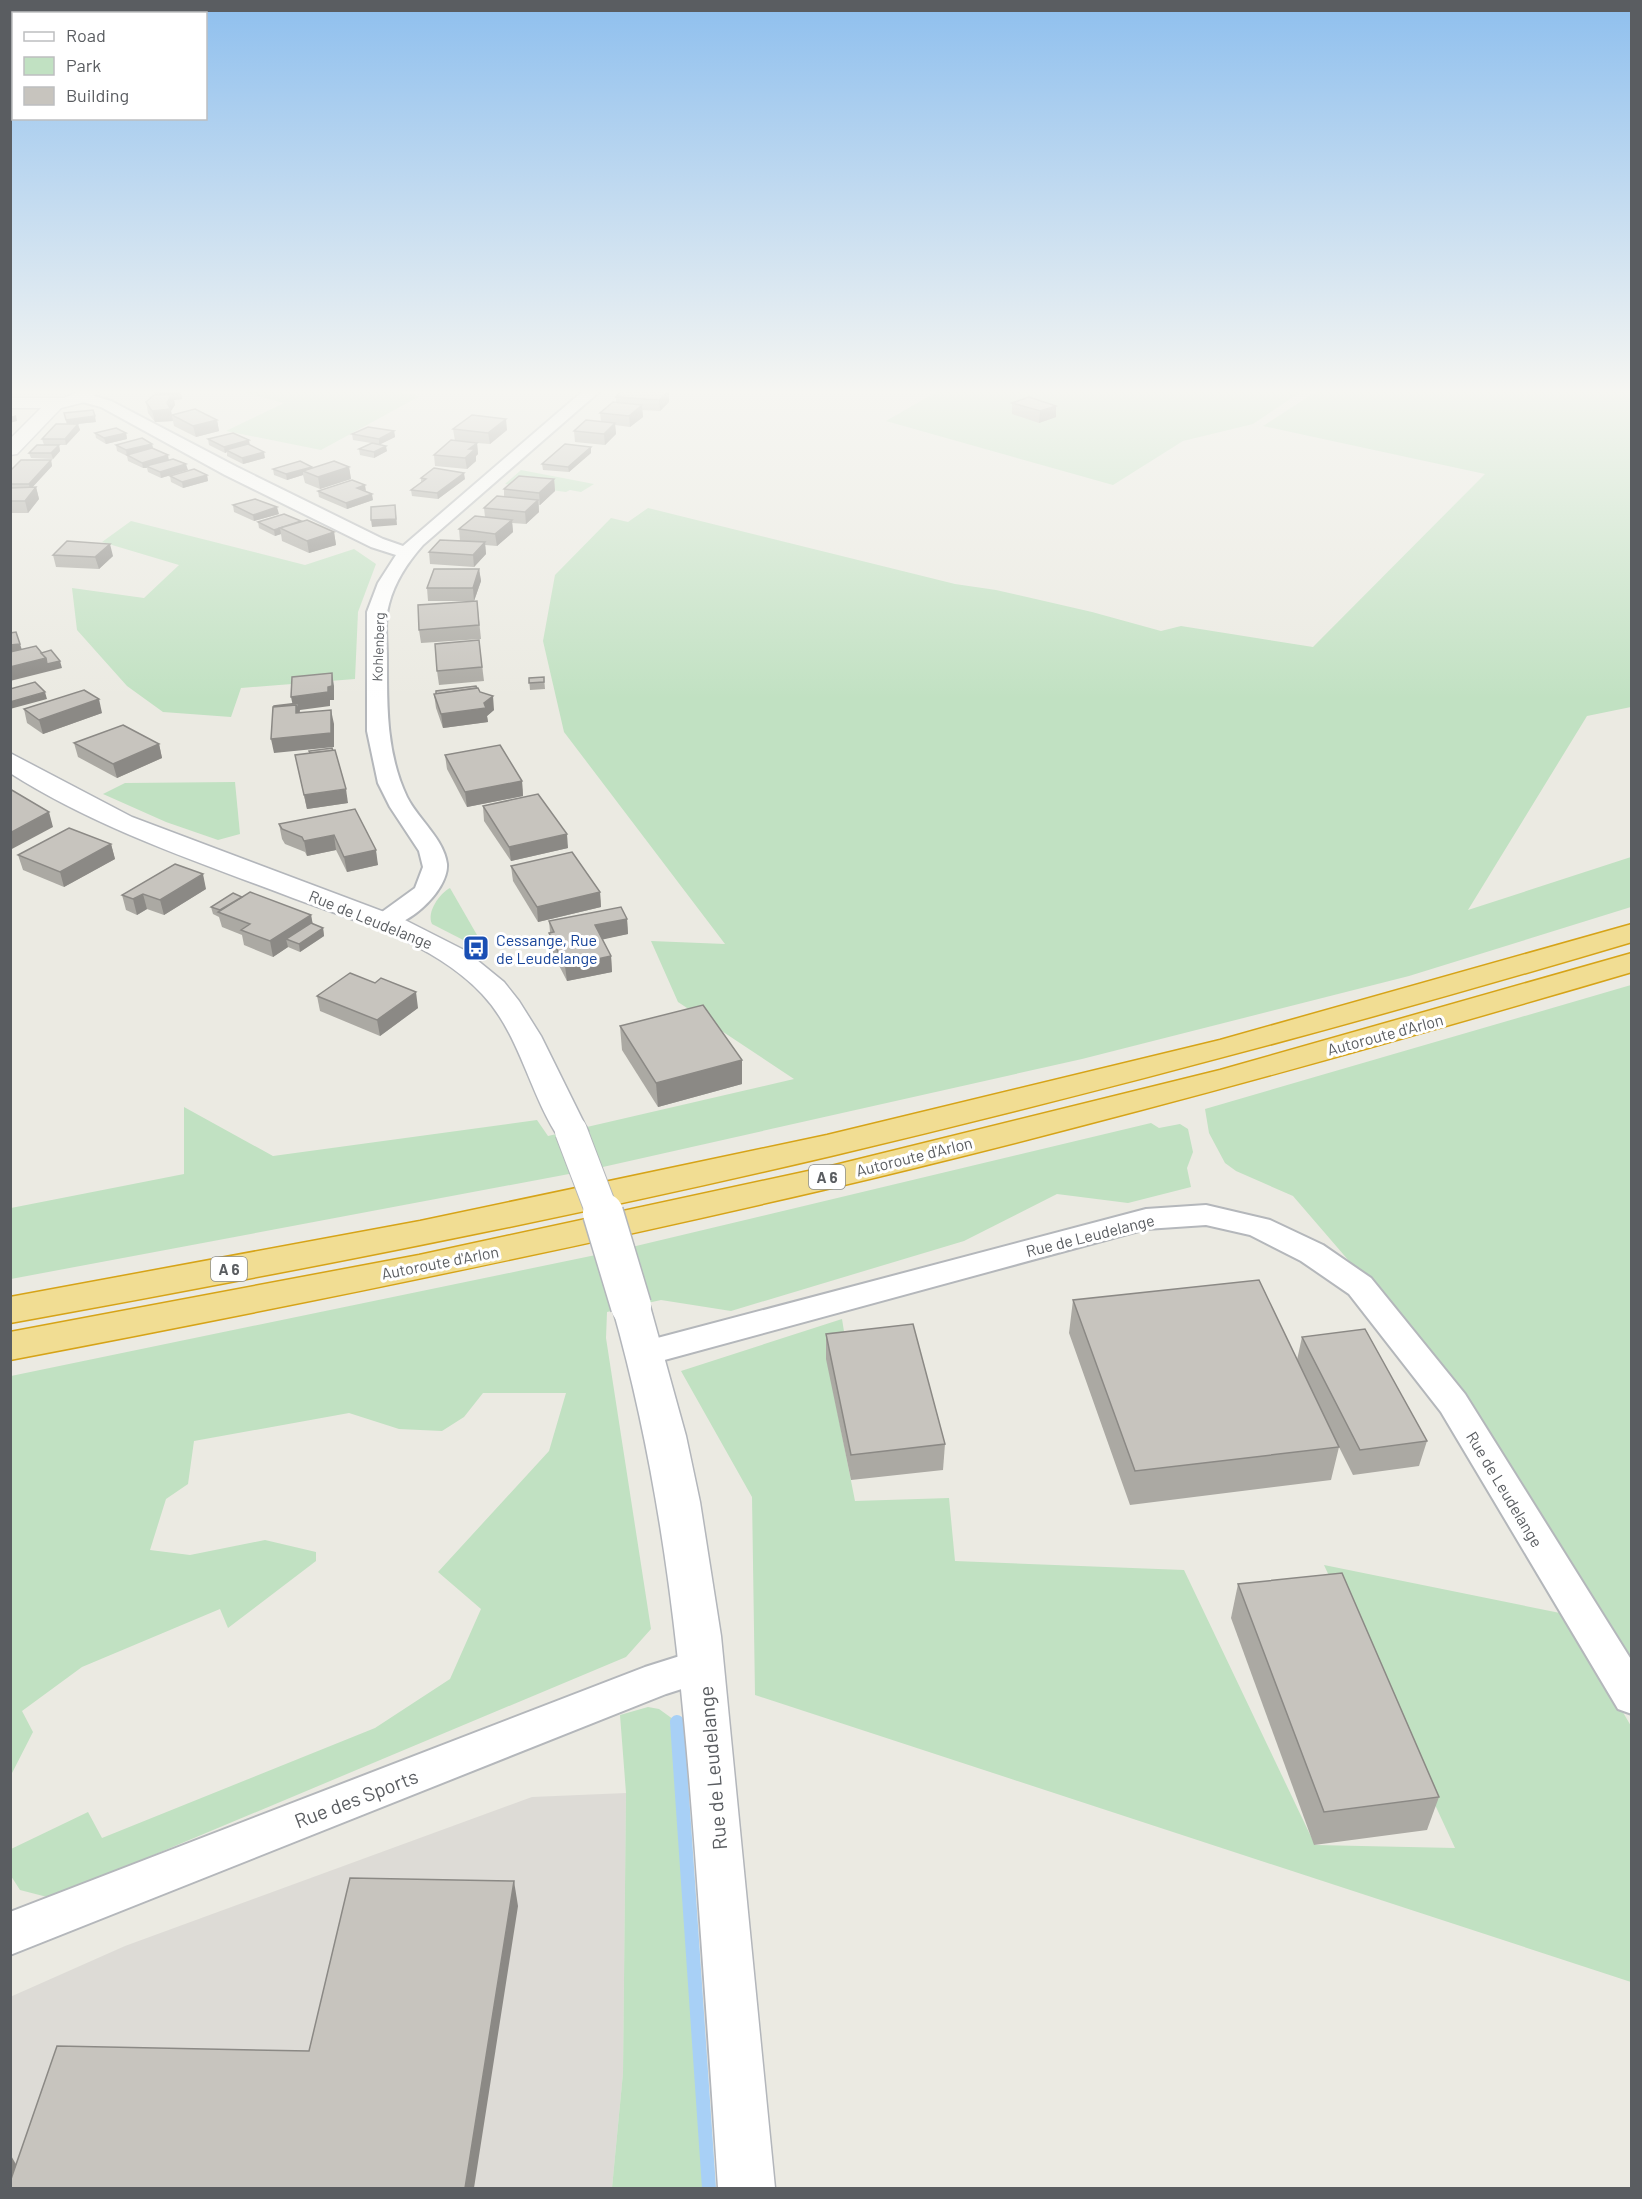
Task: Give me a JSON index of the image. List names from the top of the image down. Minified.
{"streets":{"highway":["Autoroute d'Arlon","A 6"],"main road":["Rue de Leudelange"],"street":["Kohlenberg","Rue des Sports"]},"crossings":[["Kohlenberg","Rue de Leudelange"],["Rue de Leudelange","Rue des Sports"]],"places":{"bus stop":["Cessange, Rue de Leudelange"]},"legend":["Road","Park","Building"]}
